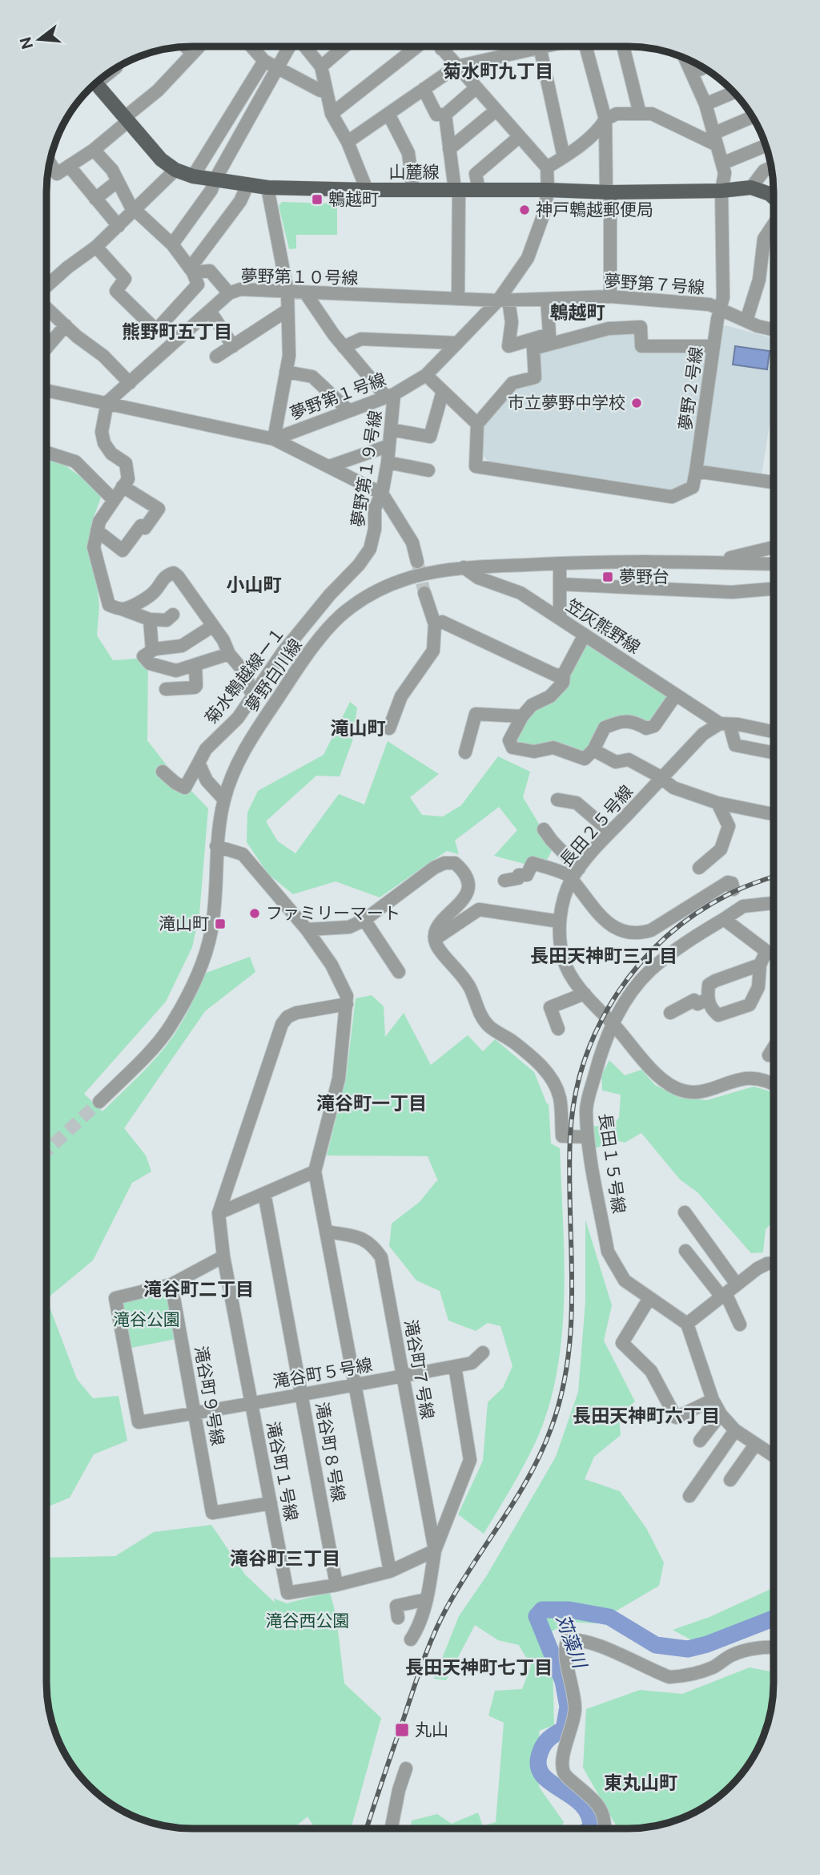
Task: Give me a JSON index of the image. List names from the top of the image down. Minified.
{"streets":{"main road":["山麓線"],"street":["夢野第１０号線","夢野第７号線","夢野２号線","夢野第１号線","夢野第１９号線","笠灰熊野線","菊水鵯越線ー１","夢野白川線","長田２５号線","長田１５号線","滝谷町７号線","滝谷町５号線","滝谷町９号線","滝谷町８号線","滝谷町１号線"]},"crossings":[["山麓線","夢野第７号線"],["山麓線","夢野第１号線"],["夢野第１０号線","夢野第７号線"],["夢野第１０号線","夢野第１号線"],["夢野第７号線","夢野２号線"],["夢野第７号線","夢野第１号線"],["夢野第１号線","夢野第１９号線"],["夢野第１９号線","菊水鵯越線ー１"],["笠灰熊野線","夢野白川線"],["笠灰熊野線","長田２５号線"],["長田２５号線","長田１５号線"],["滝谷町７号線","滝谷町５号線"],["滝谷町５号線","滝谷町９号線"],["滝谷町５号線","滝谷町８号線"],["滝谷町５号線","滝谷町１号線"],["滝谷町９号線","滝谷町１号線"],["滝谷町８号線","滝谷町１号線"]],"districts":["菊水町九丁目","鵯越町","熊野町五丁目","小山町","滝山町","長田天神町三丁目","滝谷町一丁目","滝谷町二丁目","長田天神町六丁目","滝谷町三丁目","長田天神町七丁目","東丸山町"],"water":["苅藻川"],"parks":["滝谷公園","滝谷西公園"],"places":{"transit":["鵯越町","夢野台","滝山町","丸山"],"other":["神戸鵯越郵便局","市立夢野中学校","ファミリーマート"]},"north":"left"}
